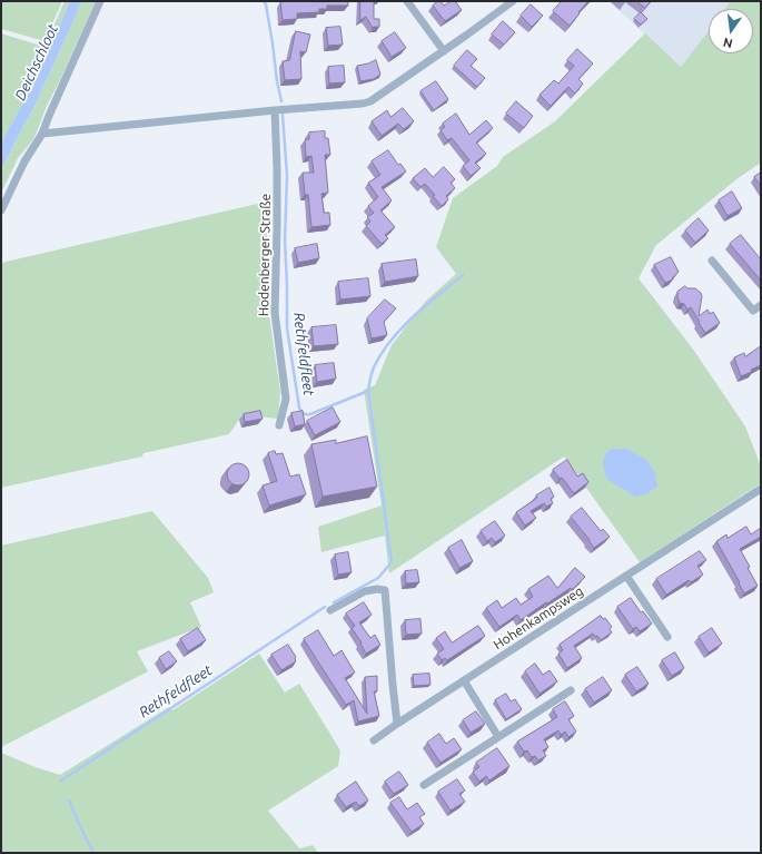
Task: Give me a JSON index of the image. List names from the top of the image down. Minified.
{"streets":{"street":["Hodenberger Straße","Hohenkampsweg"]},"water":["Deichschloot","Rethfeldfleet"],"north":"bottom"}
